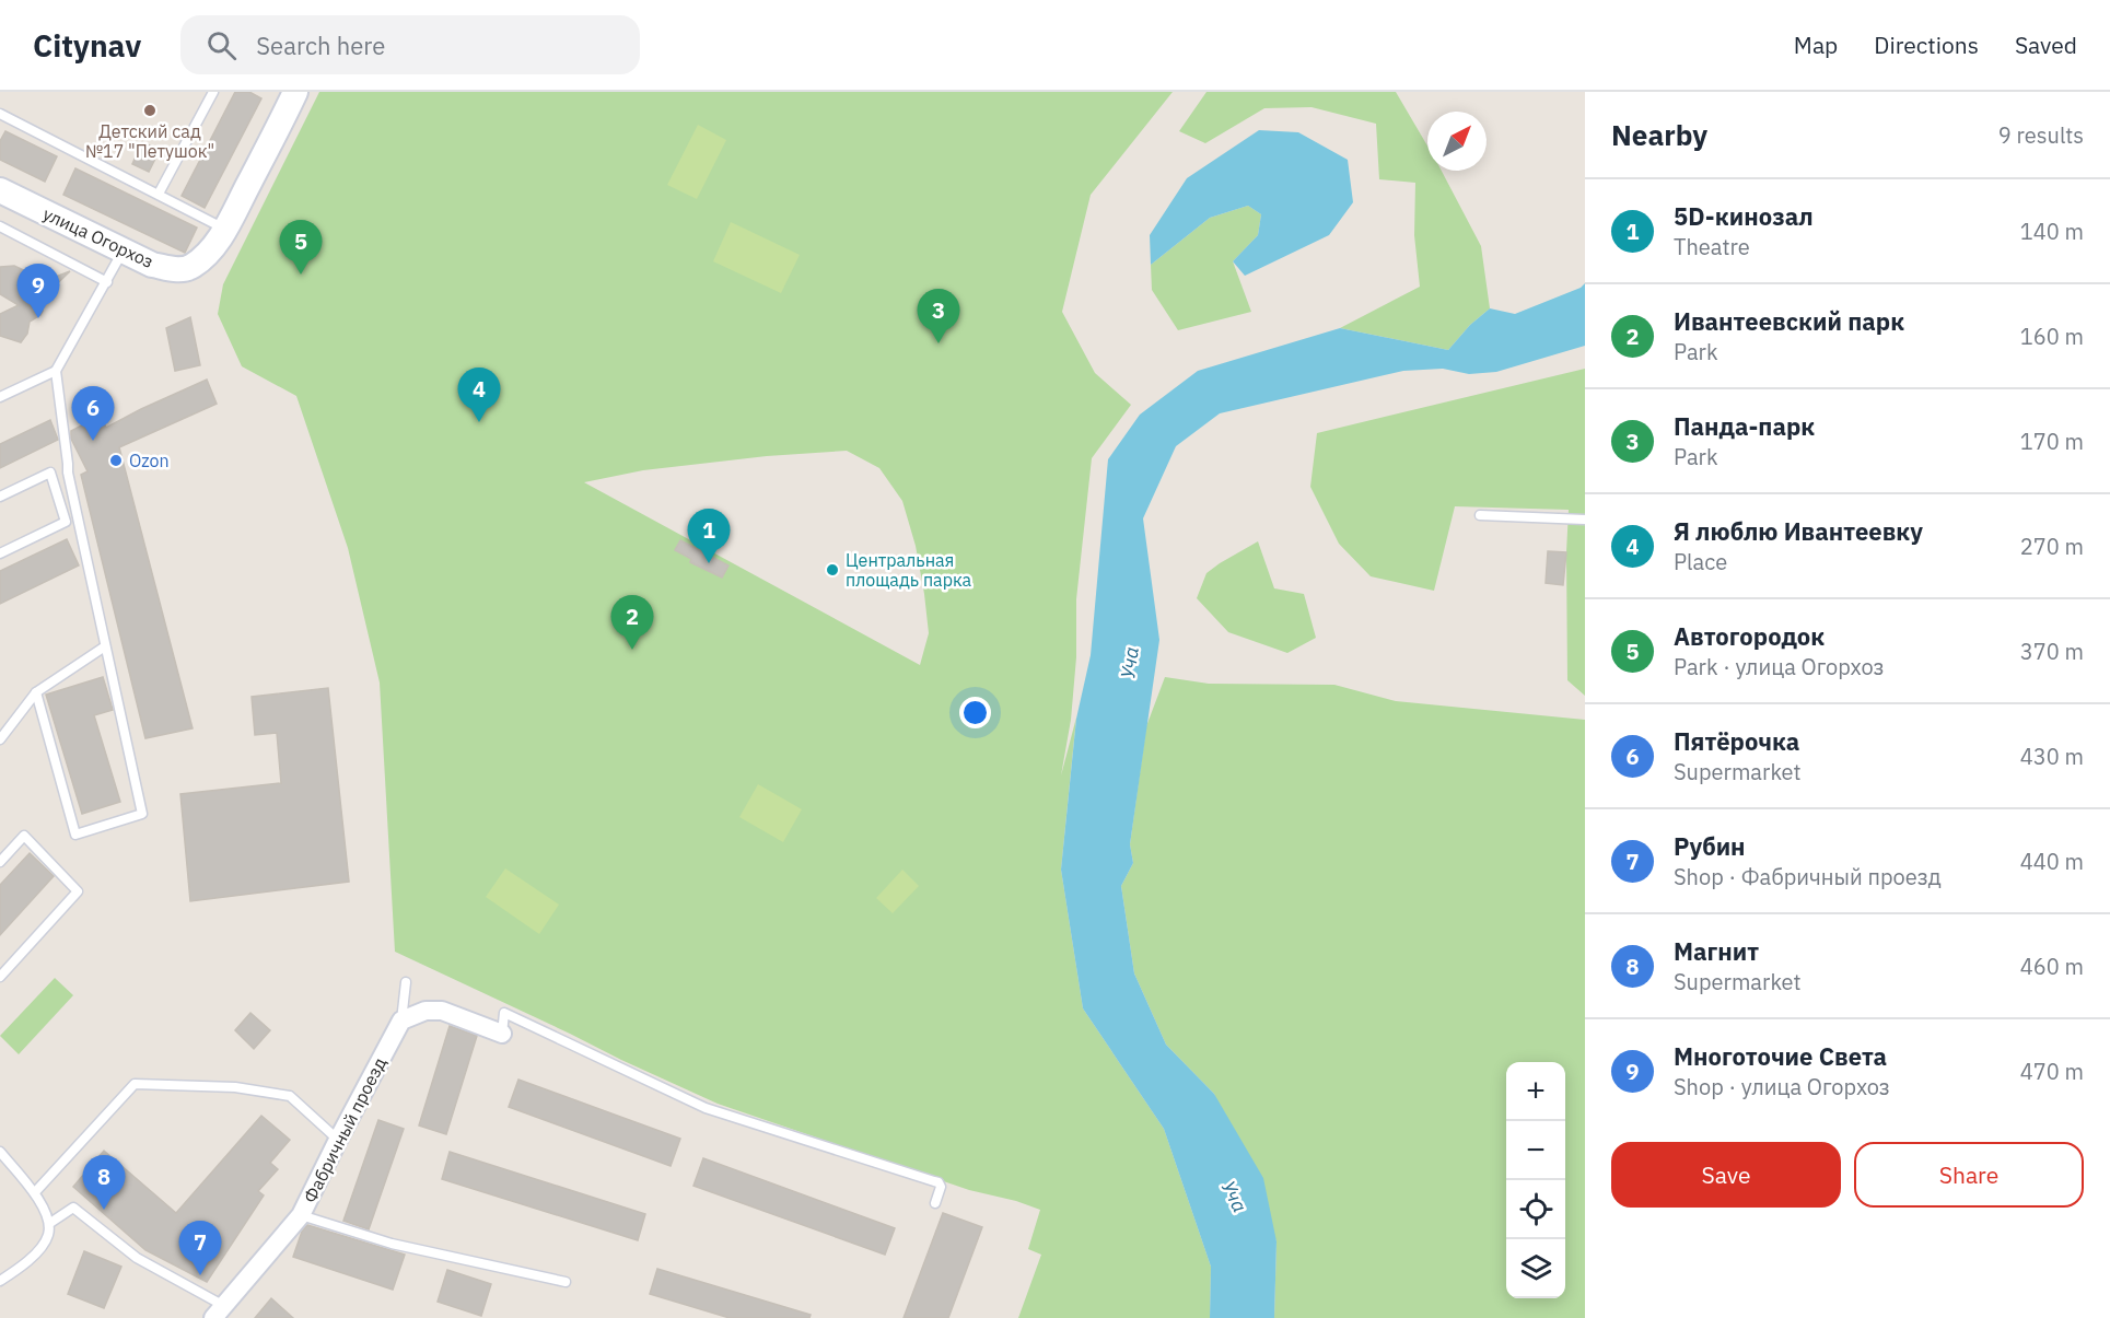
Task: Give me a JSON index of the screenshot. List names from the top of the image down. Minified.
{"streets":{"street":["улица Огорхоз","Фабричный проезд"]},"water":["Уча"],"places":["Детский сад №17 \"Петушок\"","Ozon","Центральная площадь парка"],"north":"top right","page":{"header":"Citynav","search":"Search here","nav":["Map","Directions","Saved"],"heading":["Nearby","9 results"],"list":[{"mark":"1","name":"5D-кинозал","note":"Theatre","value":"140 m"},{"mark":"2","name":"Ивантеевский парк","note":"Park","value":"160 m"},{"mark":"3","name":"Панда-парк","note":"Park","value":"170 m"},{"mark":"4","name":"Я люблю Ивантеевку","note":"Place","value":"270 m"},{"mark":"5","name":"Автогородок","note":"Park · улица Огорхоз","value":"370 m"},{"mark":"6","name":"Пятёрочка","note":"Supermarket","value":"430 m"},{"mark":"7","name":"Рубин","note":"Shop · Фабричный проезд","value":"440 m"},{"mark":"8","name":"Магнит","note":"Supermarket","value":"460 m"},{"mark":"9","name":"Многоточие Света","note":"Shop · улица Огорхоз","value":"470 m"}],"pins":["5","9","3","4","6","1","2","8","7"],"map_buttons":["+","−"],"buttons":["Save","Share"]}}
